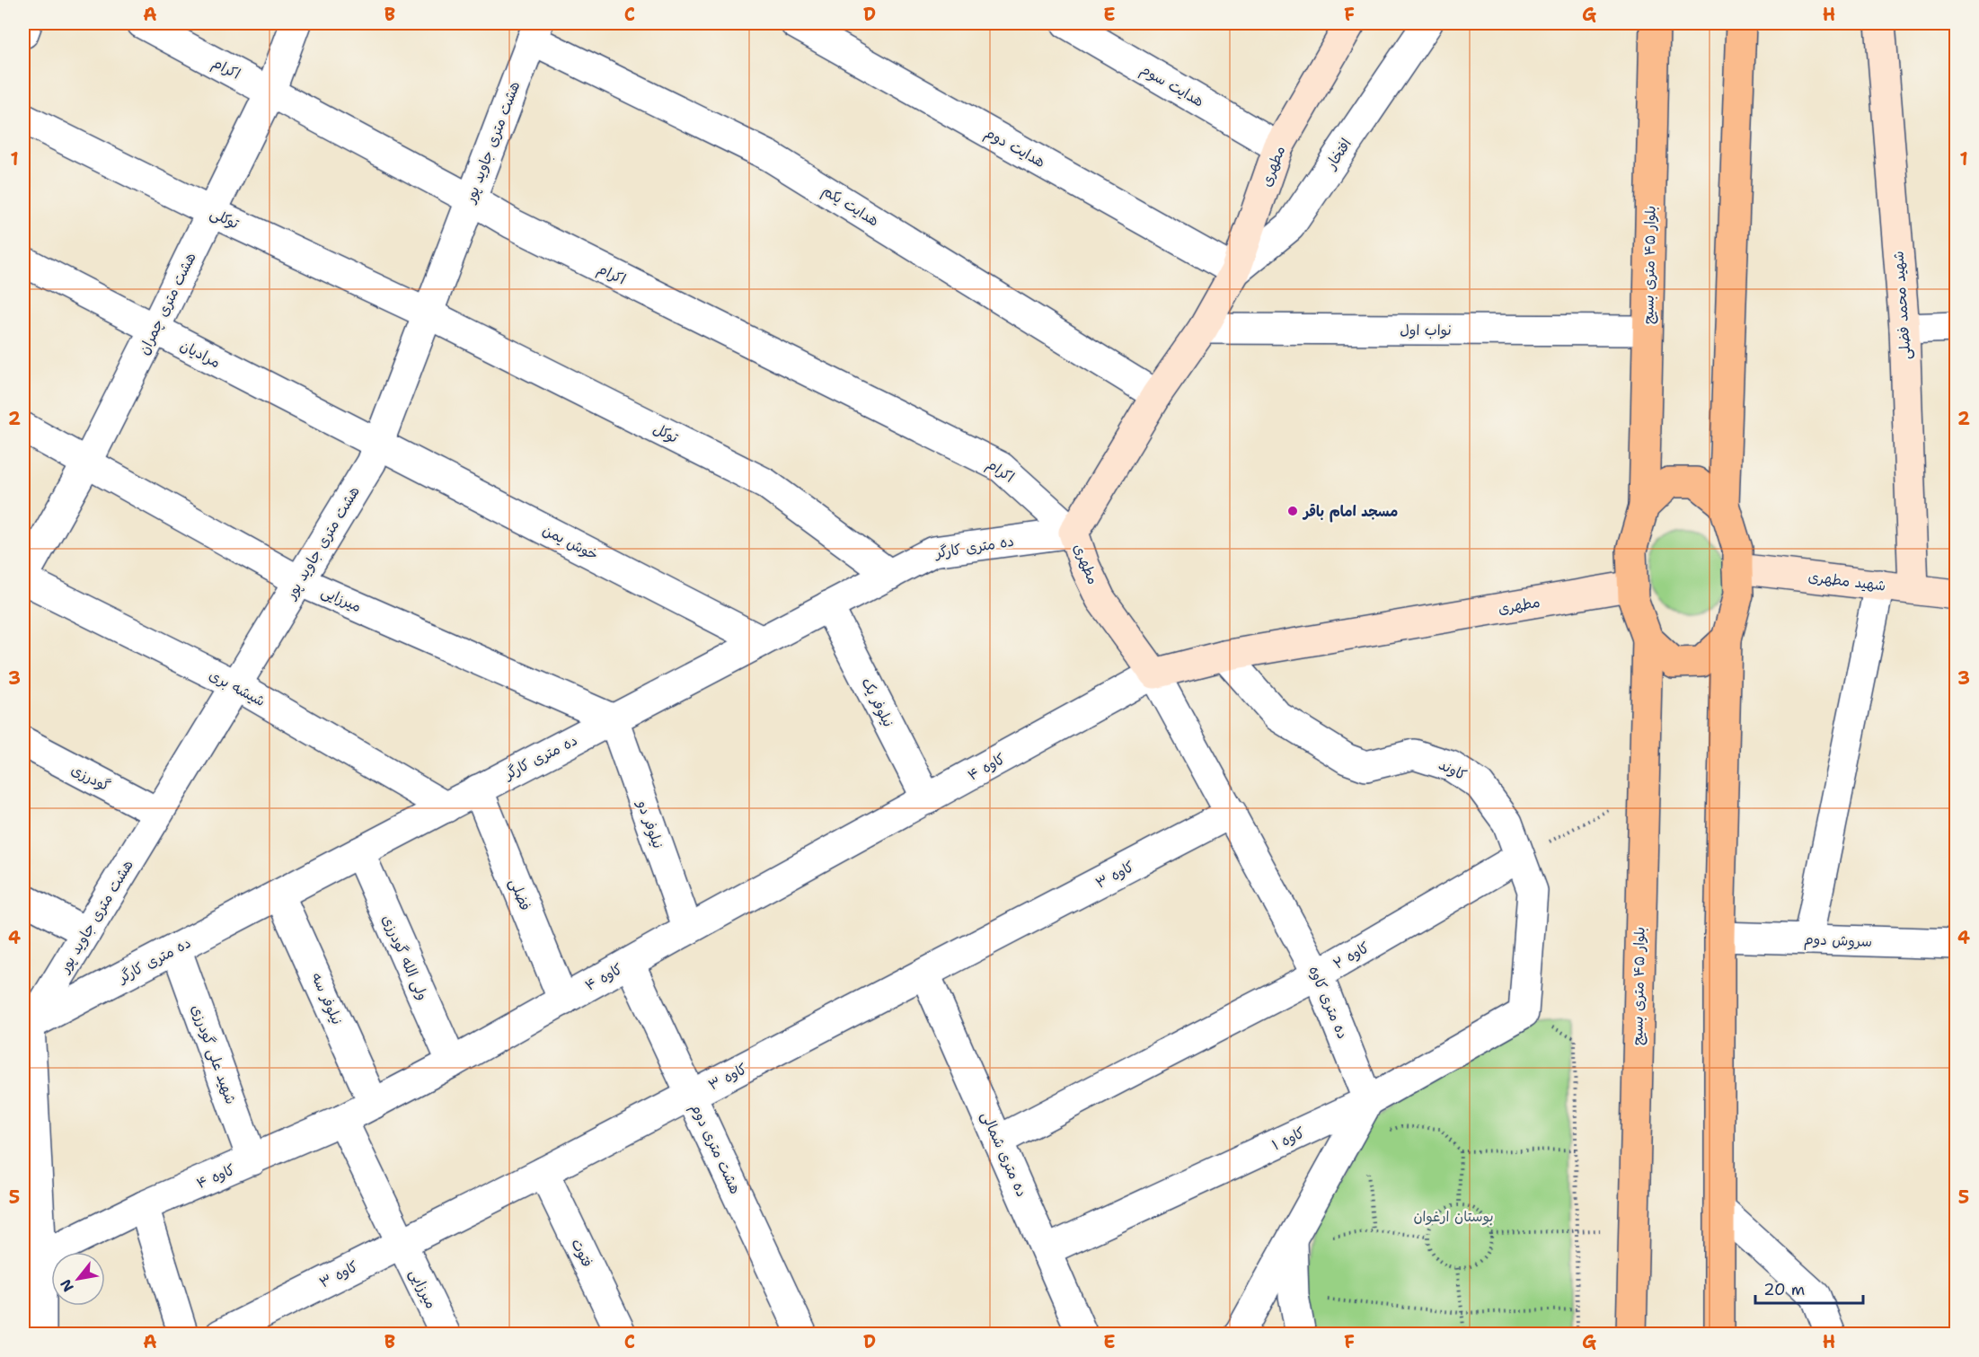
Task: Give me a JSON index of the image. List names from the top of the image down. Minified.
{"streets":{"main road":["بلوار ۴۵ متری بسیج"],"street":["اکرام","هدایت سوم","هشت متری جاوید پور","هدایت دوم","افتخار","مطهری","هدایت یکم","توکلی","هشت متری چمران","شهید محمد فضلی","نواب اول","مرادیان","توکل","خوش یمن","ده متری کارگر","شهید مطهری","میرزایی","شیشه بری","نیلوفر یک","کاوه ۴","کاوند","گودرزی","نیلوفر دو","کاوه ۳","فضلی","سروش دوم","کاوه ۲","ولی الله گودرزی","نیلوفر سه","ده متری کاوه","شهید علی گودرزی","کاوه ۱","هشت متری دوم","ده متری شمالی","فتوت"]},"crossings":[["اکرام","هشت متری جاوید پور"],["اکرام","مطهری"],["اکرام","هشت متری چمران"],["اکرام","ده متری کارگر"],["هدایت سوم","مطهری"],["هشت متری جاوید پور","هدایت یکم"],["هشت متری جاوید پور","توکلی"],["هشت متری جاوید پور","مرادیان"],["هشت متری جاوید پور","توکل"],["هشت متری جاوید پور","خوش یمن"],["هشت متری جاوید پور","ده متری کارگر"],["هشت متری جاوید پور","میرزایی"],["هشت متری جاوید پور","شیشه بری"],["هشت متری جاوید پور","گودرزی"],["هدایت دوم","افتخار"],["هدایت دوم","مطهری"],["افتخار","مطهری"],["مطهری","هدایت یکم"],["مطهری","بلوار ۴۵ متری بسیج"],["مطهری","نواب اول"],["مطهری","ده متری کارگر"],["مطهری","شهید مطهری"],["مطهری","کاوه ۴"],["مطهری","کاوند"],["مطهری","ده متری کاوه"],["توکلی","هشت متری چمران"],["توکلی","توکل"],["بلوار ۴۵ متری بسیج","نواب اول"],["بلوار ۴۵ متری بسیج","شهید مطهری"],["هشت متری چمران","مرادیان"],["هشت متری چمران","میرزایی"],["هشت متری چمران","شیشه بری"],["شهید محمد فضلی","شهید مطهری"],["مرادیان","خوش یمن"],["توکل","ده متری کارگر"],["خوش یمن","ده متری کارگر"],["ده متری کارگر","میرزایی"],["ده متری کارگر","شیشه بری"],["ده متری کارگر","نیلوفر یک"],["ده متری کارگر","نیلوفر دو"],["ده متری کارگر","فضلی"],["ده متری کارگر","ولی الله گودرزی"],["ده متری کارگر","نیلوفر سه"],["ده متری کارگر","شهید علی گودرزی"],["میرزایی","کاوه ۴"],["میرزایی","نیلوفر دو"],["میرزایی","کاوه ۳"],["نیلوفر یک","کاوه ۴"],["کاوه ۴","نیلوفر دو"],["کاوه ۴","فضلی"],["کاوه ۴","ولی الله گودرزی"],["کاوه ۴","نیلوفر سه"],["کاوه ۴","ده متری کاوه"],["کاوه ۴","شهید علی گودرزی"],["کاوه ۴","هشت متری دوم"],["کاوند","کاوه ۲"],["کاوند","کاوه ۱"],["کاوه ۳","ده متری کاوه"],["کاوه ۳","هشت متری دوم"],["کاوه ۳","ده متری شمالی"],["کاوه ۳","فتوت"],["کاوه ۲","ده متری کاوه"],["کاوه ۲","ده متری شمالی"],["ده متری کاوه","کاوه ۱"],["کاوه ۱","ده متری شمالی"]],"parks":["بوستان ارغوان"],"places":["مسجد امام باقر"],"scale_bar":"20 m","north":"bottom left","grid":{"columns":["A","B","C","D","E","F","G","H"],"rows":["1","2","3","4","5"]}}
